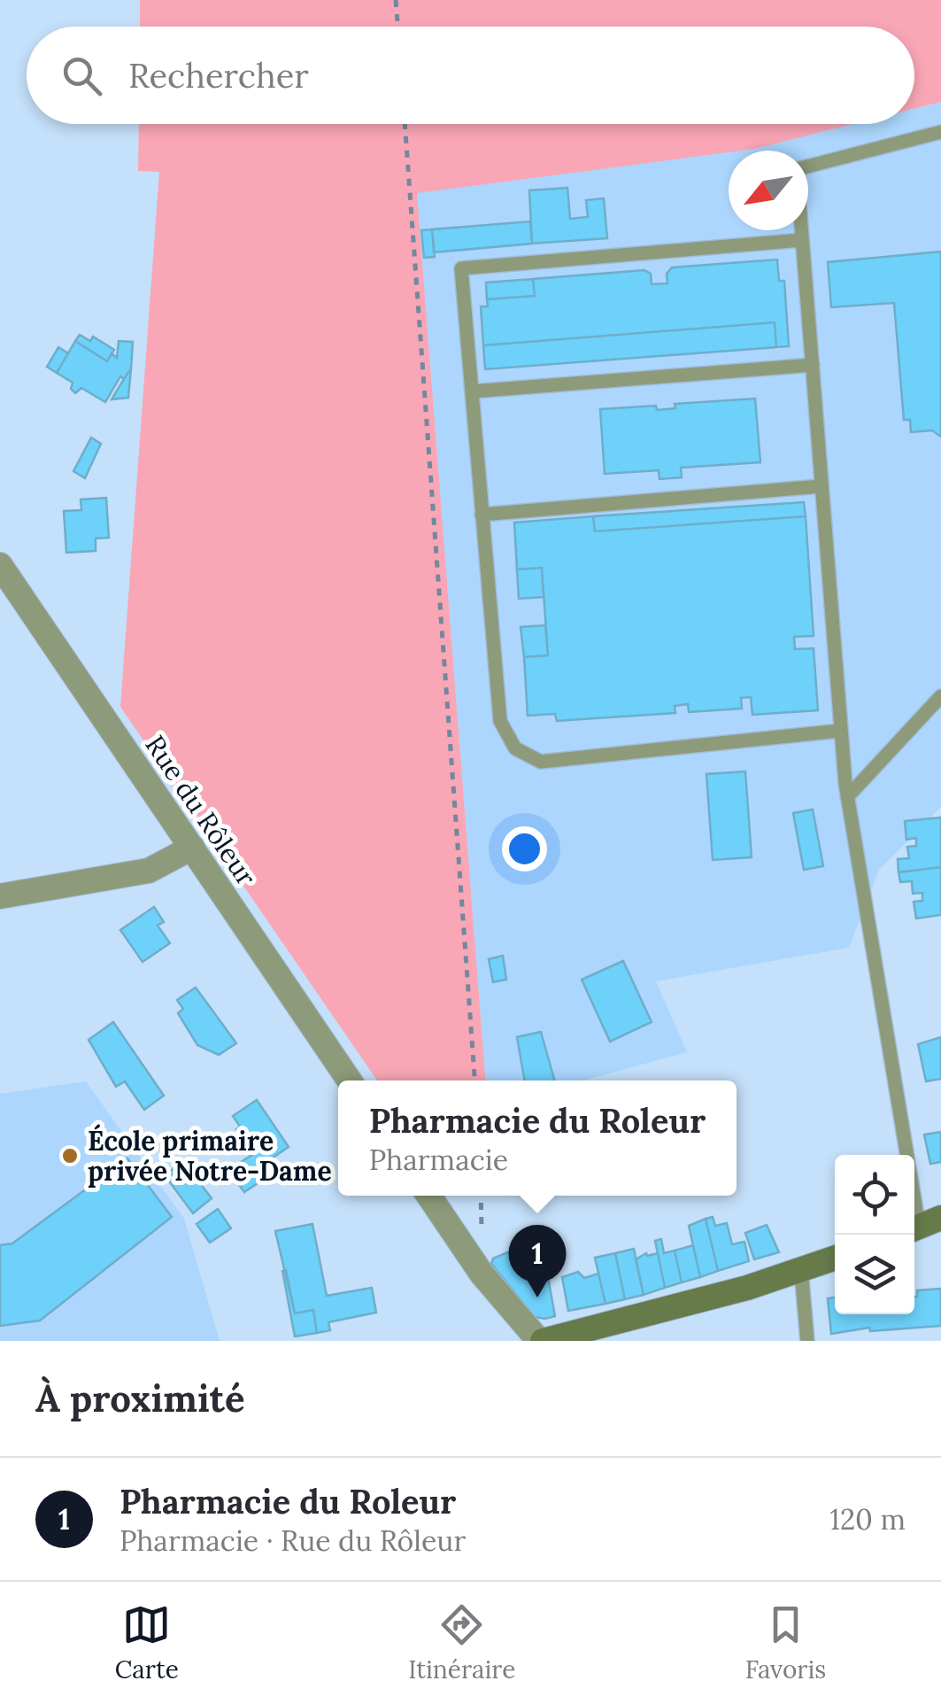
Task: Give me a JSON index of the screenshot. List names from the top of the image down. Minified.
{"streets":{"street":["Rue du Rôleur"]},"places":["École primaire privée Notre-Dame"],"north":"bottom left","page":{"search":"Rechercher","popup":["Pharmacie du Roleur","Pharmacie"],"pins":"1","heading":"À proximité","list":[{"mark":"1","name":"Pharmacie du Roleur","note":"Pharmacie · Rue du Rôleur","value":"120 m"}],"nav":["Carte","Itinéraire","Favoris"]}}
